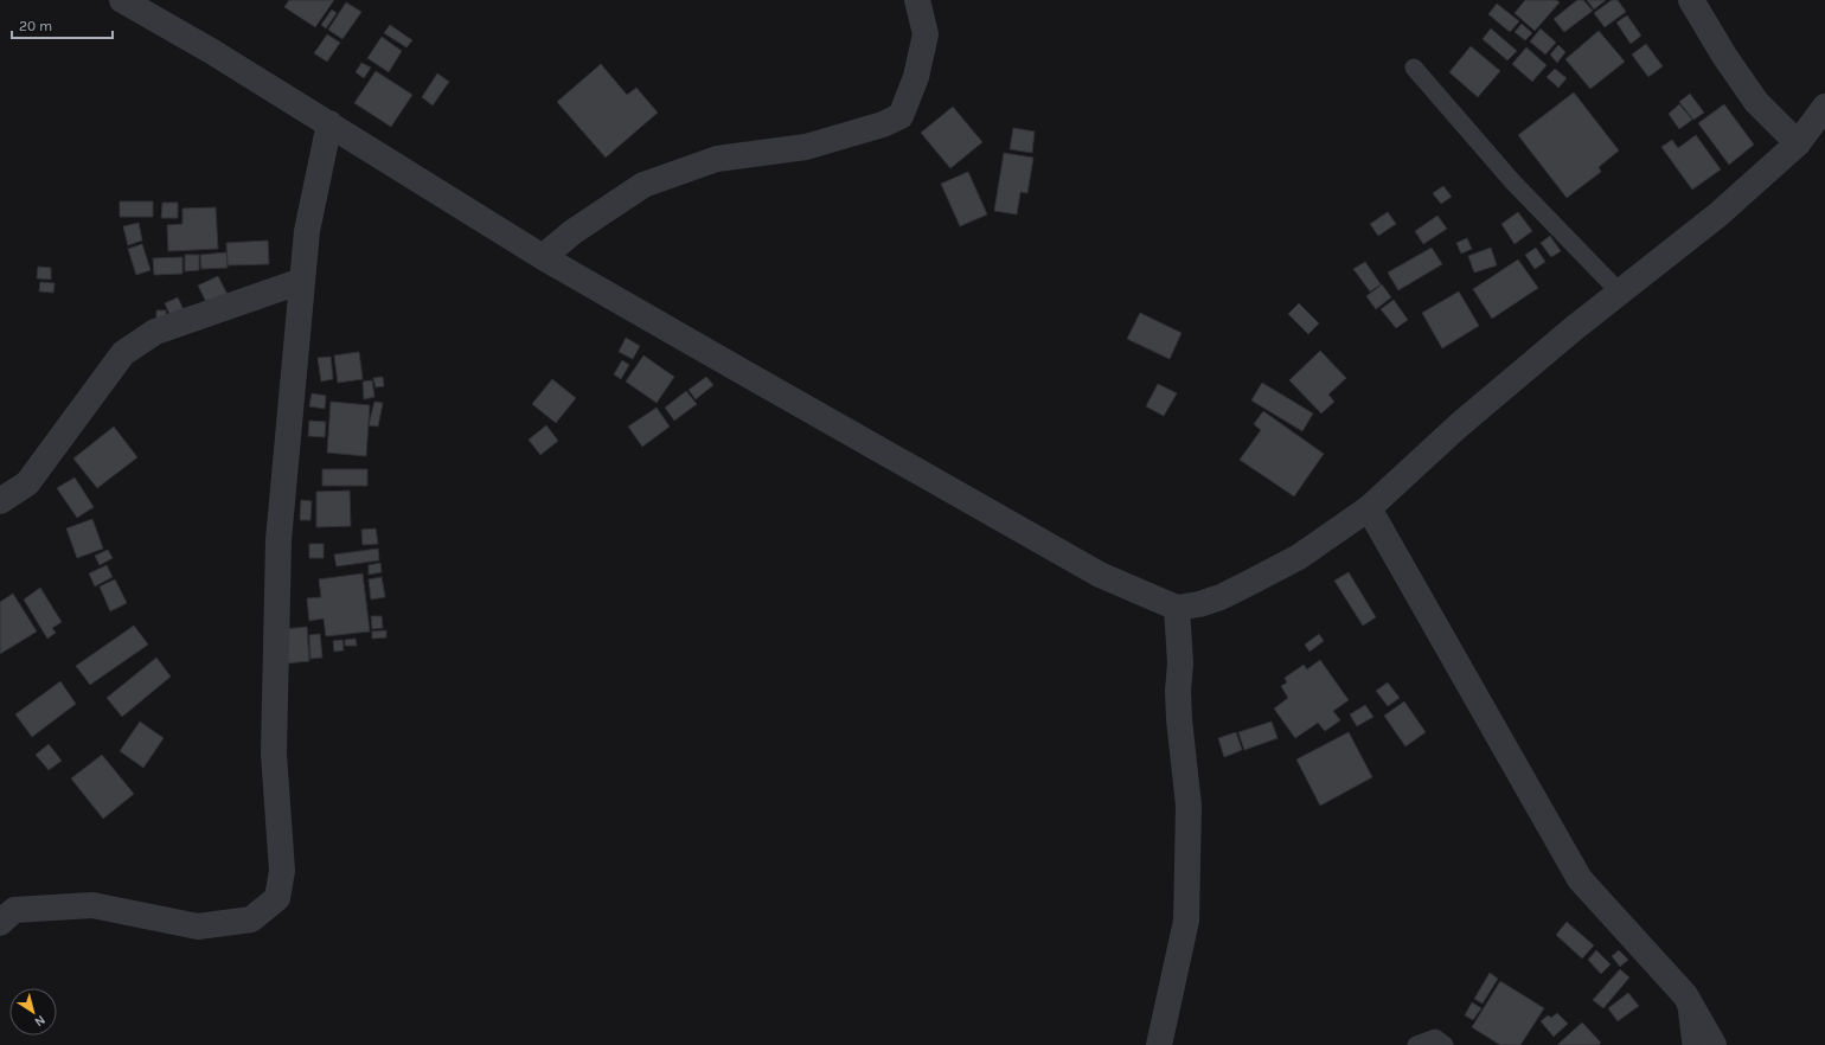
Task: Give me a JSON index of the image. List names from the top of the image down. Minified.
{"scale_bar":"20 m","north":"bottom right"}
